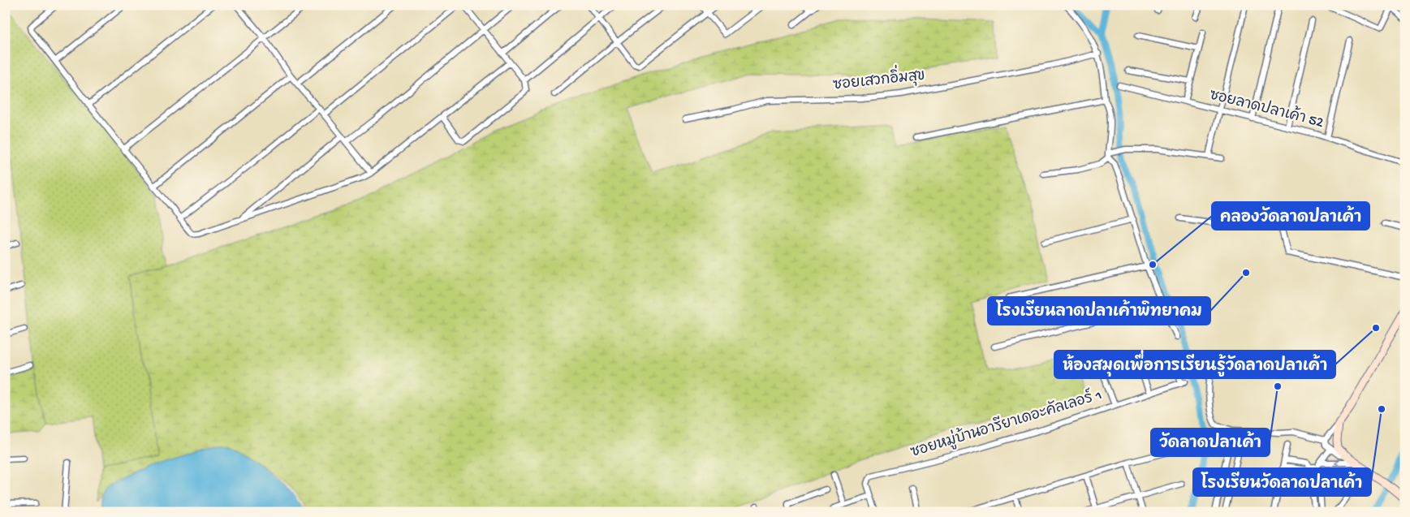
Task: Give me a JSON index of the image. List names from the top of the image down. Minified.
{"streets":{"street":["ซอยเสวกอิ่มสุข","ซอยลาดปลาเค้า 52","ซอยหมู่บ้านอารียาเดอะคัลเลอร์ 1"]},"places":["คลองวัดลาดปลาเค้า","โรงเรียนลาดปลาเค้าพิทยาคม","ห้องสมุดเพื่อการเรียนรู้วัดลาดปลาเค้า","วัดลาดปลาเค้า","โรงเรียนวัดลาดปลาเค้า"]}
